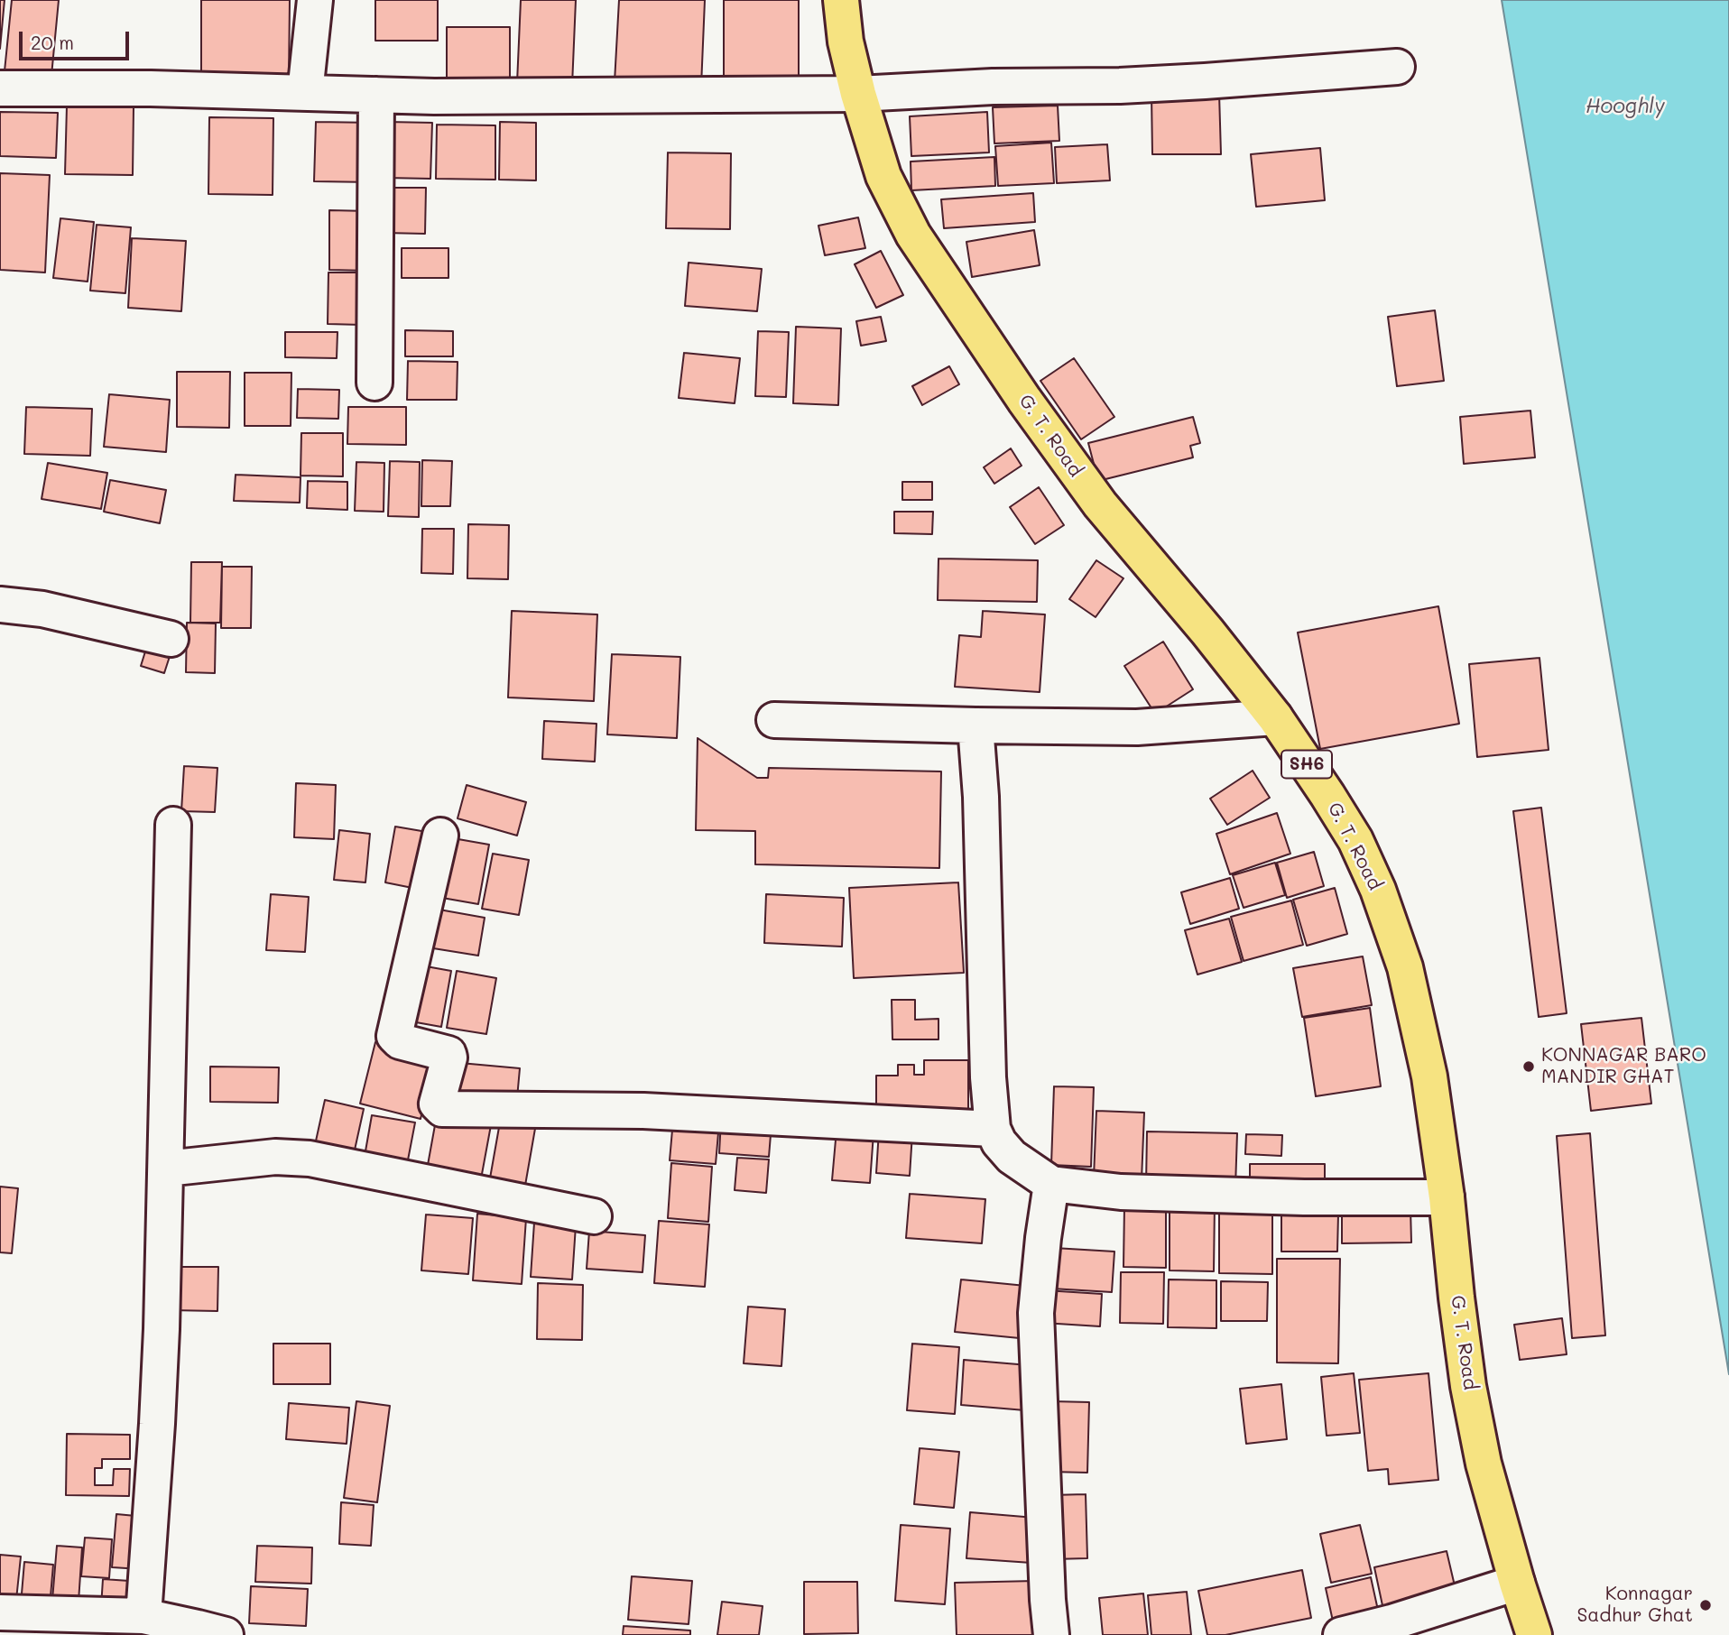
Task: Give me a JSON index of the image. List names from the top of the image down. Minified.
{"streets":{"main road":["G. T. Road","SH6"]},"water":["Hooghly"],"places":["KONNAGAR BARO MANDIR GHAT","Konnagar Sadhur Ghat"],"scale_bar":"20 m"}
